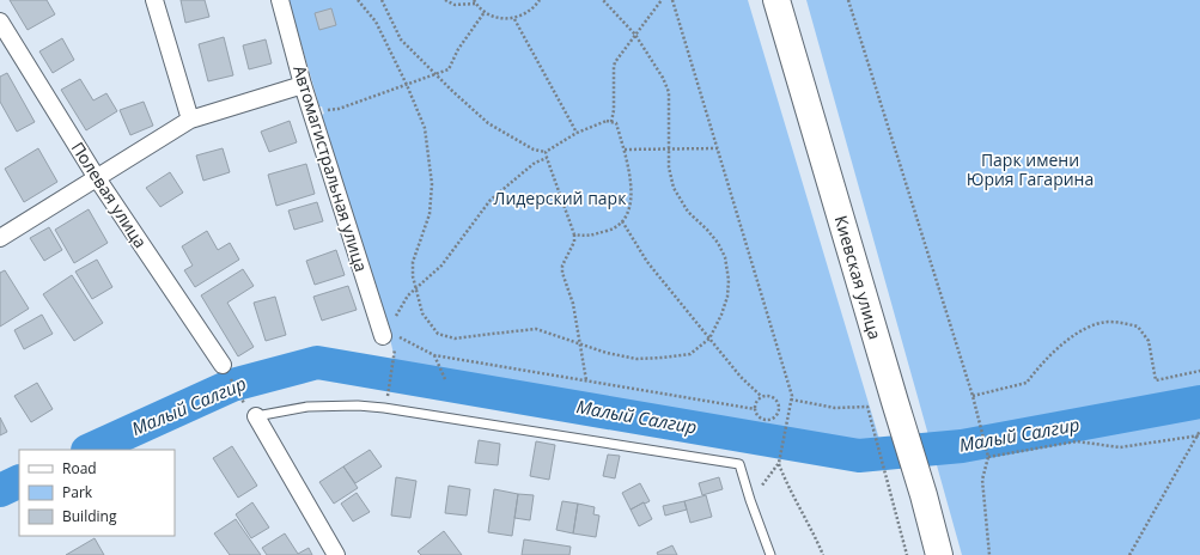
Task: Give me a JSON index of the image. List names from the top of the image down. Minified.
{"streets":{"main road":["Киевская улица"],"street":["Автомагистральная улица","Полевая улица"]},"water":["Малый Салгир"],"parks":["Парк имени Юрия Гагарина","Лидерский парк"],"legend":["Road","Park","Building"]}
